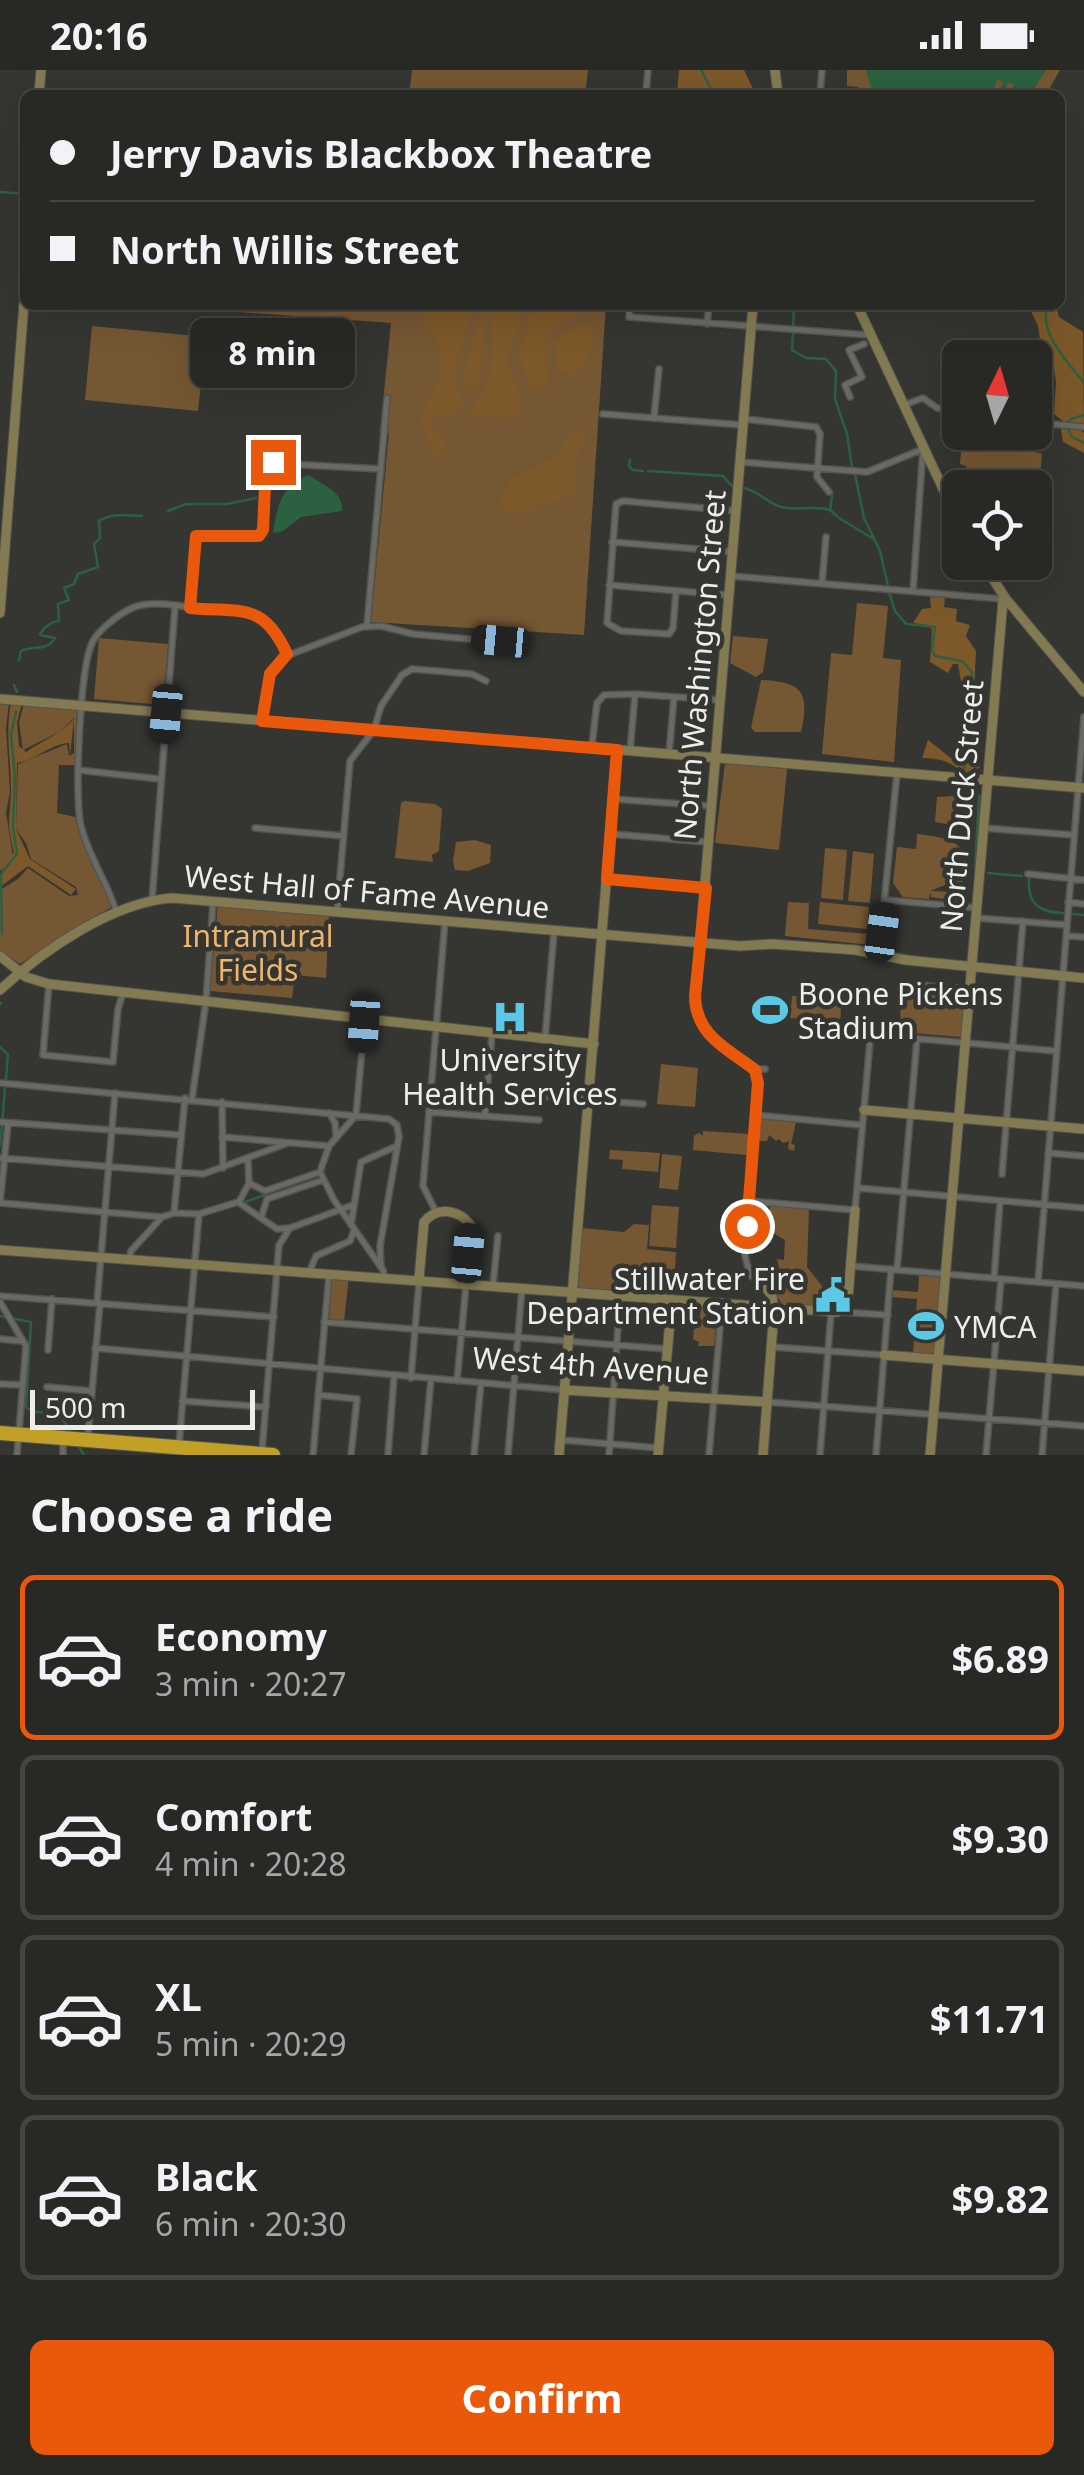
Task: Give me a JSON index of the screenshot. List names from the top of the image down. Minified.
{"streets":{"street":["North Washington Street","North Duck Street","West Hall of Fame Avenue","West 4th Avenue"]},"crossings":[["North Washington Street","West Hall of Fame Avenue"],["North Duck Street","West Hall of Fame Avenue"],["North Duck Street","West 4th Avenue"]],"parks":["Intramural Fields"],"places":{"sports":["Boone Pickens Stadium","YMCA"],"hospital":["University Health Services"],"public building":["Stillwater Fire Department Station"]},"scale_bar":"500 m","north":"top","page":{"status":"20:16","banner":["Jerry Davis Blackbox Theatre","North Willis Street"],"bubble":"8 min","scale":"500 m","heading":"Choose a ride","list":[{"name":"Economy","note":"3 min · 20:27","value":"$6.89"},{"name":"Comfort","note":"4 min · 20:28","value":"$9.30"},{"name":"XL","note":"5 min · 20:29","value":"$11.71"},{"name":"Black","note":"6 min · 20:30","value":"$9.82"}],"buttons":"Confirm"}}
